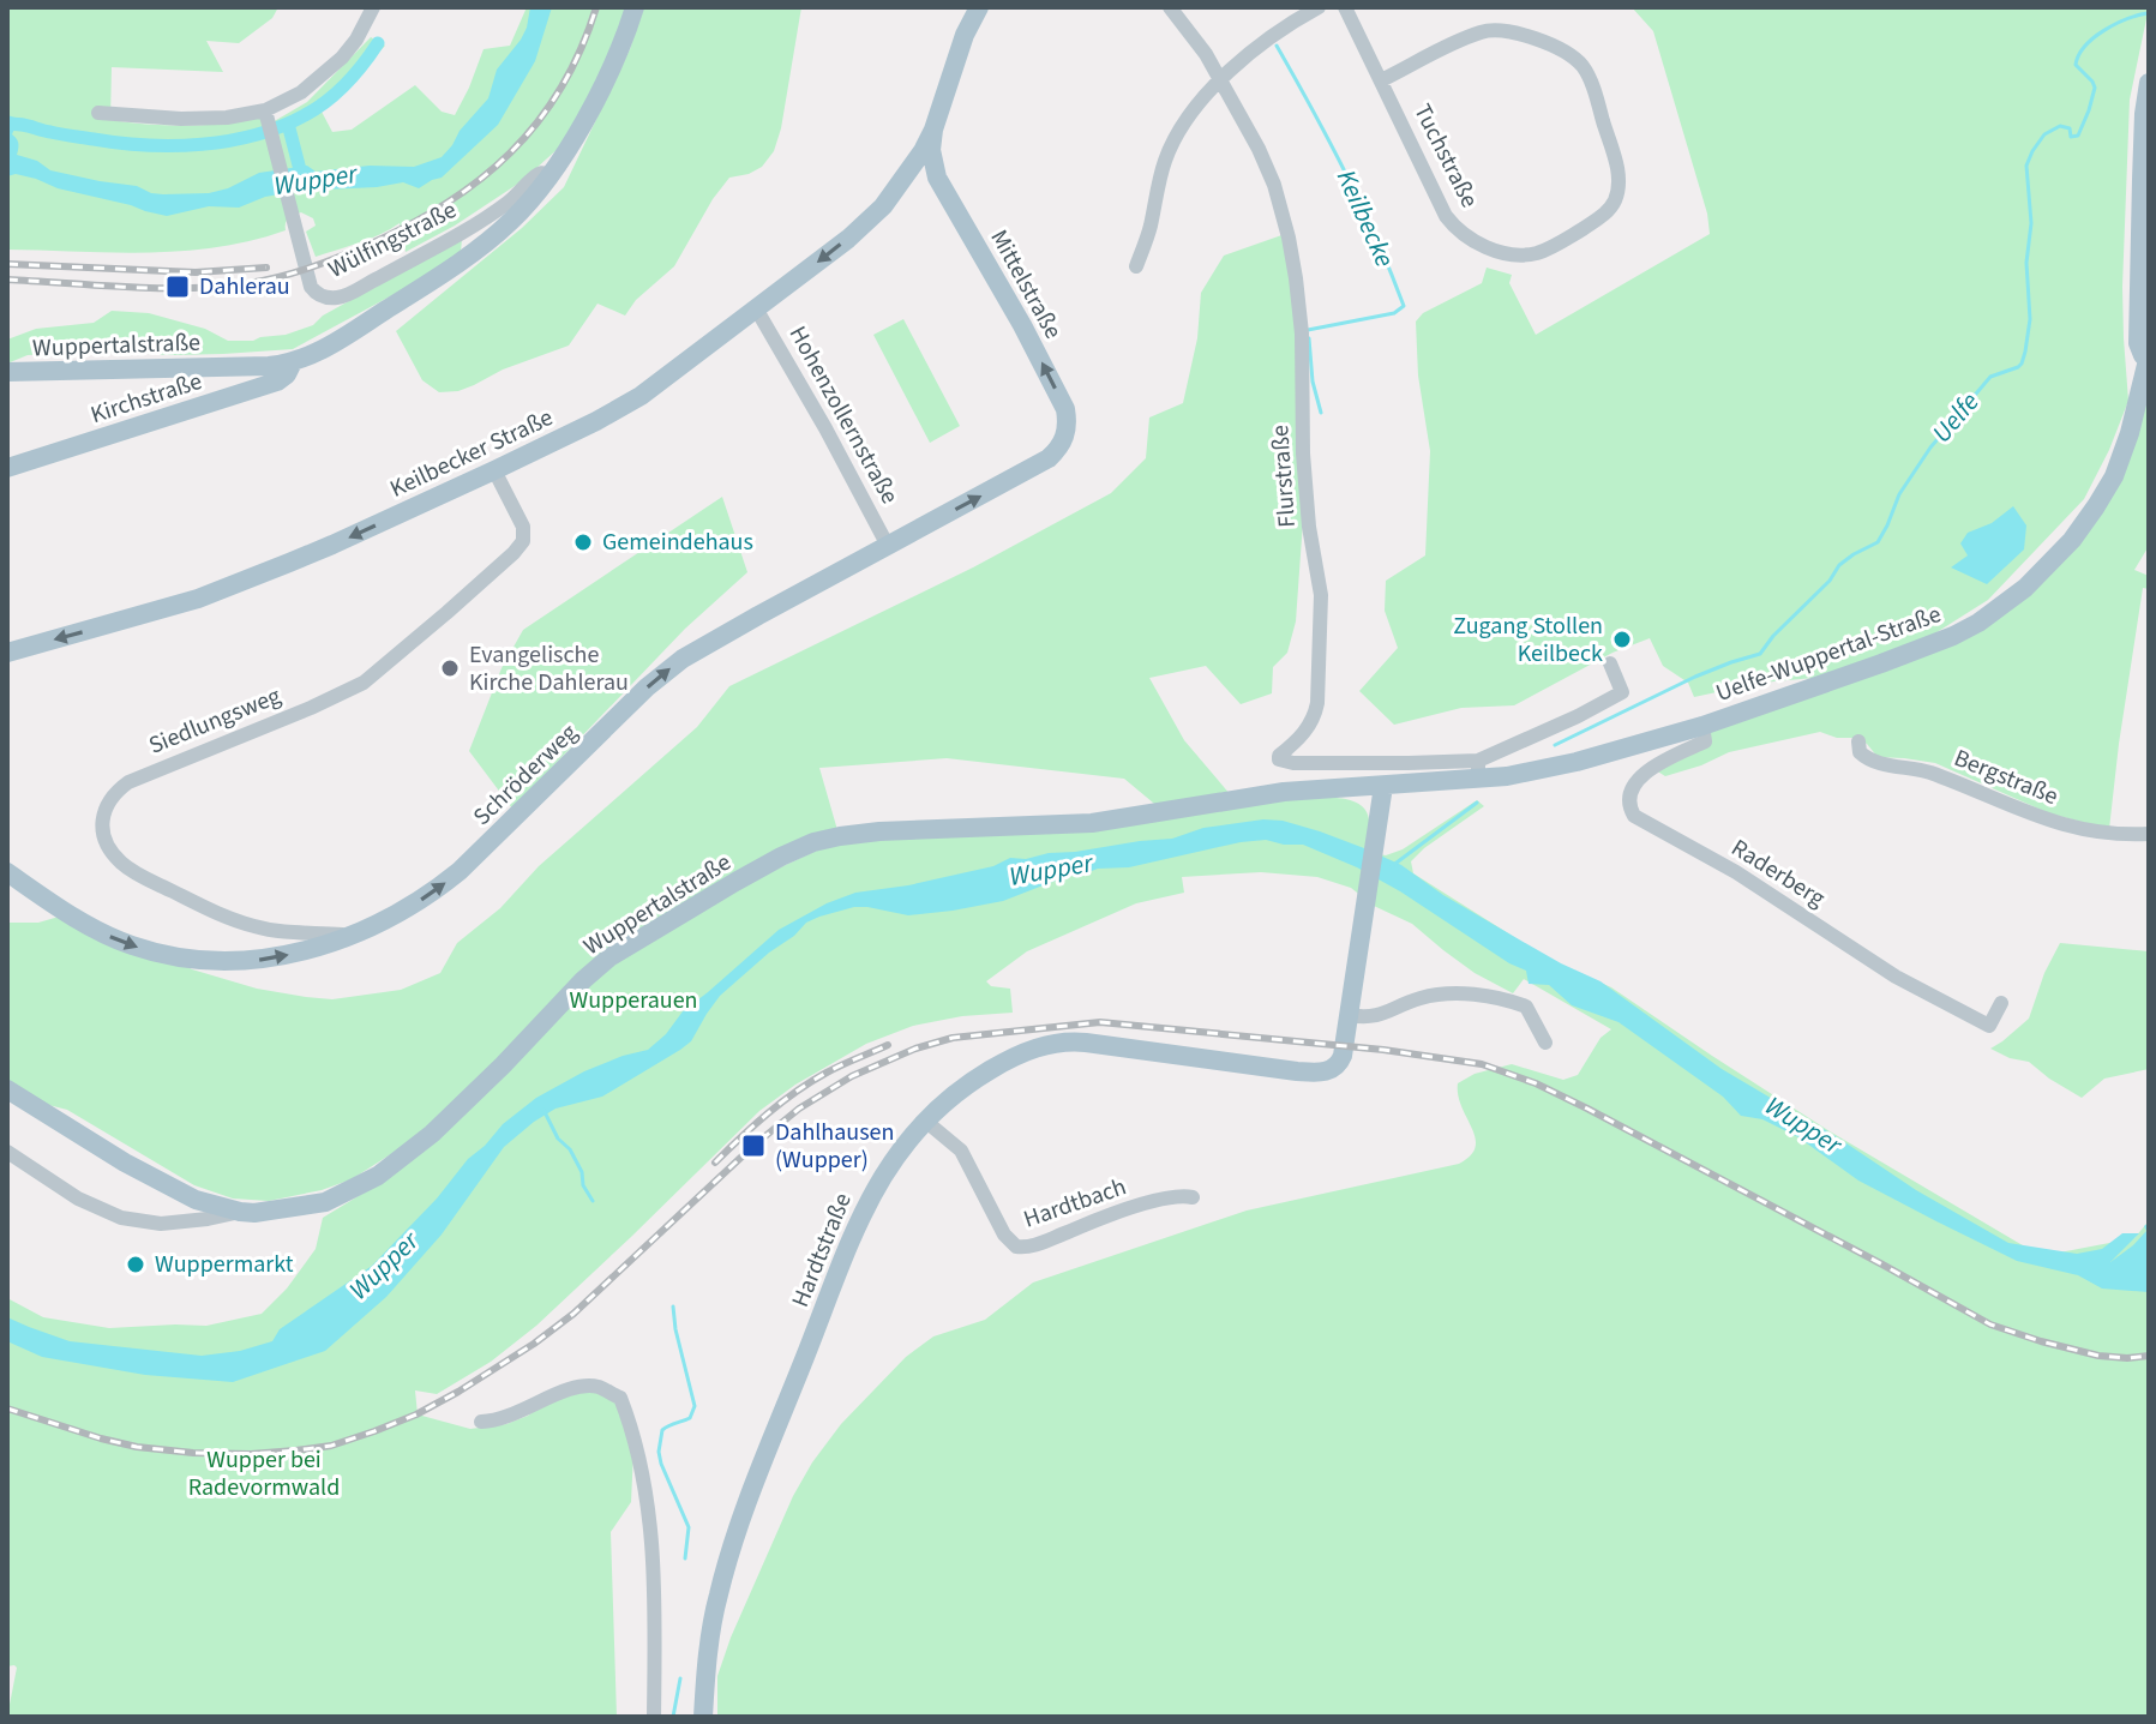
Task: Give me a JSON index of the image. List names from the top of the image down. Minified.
{"streets":{"main road":["Mittelstraße","Wuppertalstraße","Kirchstraße","Keilbecker Straße","Uelfe-Wuppertal-Straße","Schröderweg","Hardtstraße"],"street":["Tuchstraße","Wülfingstraße","Hohenzollernstraße","Flurstraße","Siedlungsweg","Bergstraße","Raderberg","Hardtbach"]},"crossings":[["Wülfingstraße","Wuppertalstraße"],["Mittelstraße","Keilbecker Straße"],["Mittelstraße","Schröderweg"],["Wuppertalstraße","Kirchstraße"],["Wuppertalstraße","Uelfe-Wuppertal-Straße"],["Wuppertalstraße","Hardtstraße"],["Hohenzollernstraße","Keilbecker Straße"],["Hohenzollernstraße","Schröderweg"],["Keilbecker Straße","Siedlungsweg"],["Flurstraße","Uelfe-Wuppertal-Straße"],["Uelfe-Wuppertal-Straße","Raderberg"],["Uelfe-Wuppertal-Straße","Hardtstraße"],["Siedlungsweg","Schröderweg"],["Hardtbach","Hardtstraße"]],"one_way":["Mittelstraße","Keilbecker Straße","Schröderweg"],"water":["Wupper","Keilbecke","Uelfe"],"parks":["Wupperauen","Wupper bei Radevormwald"],"places":{"transit":["Dahlerau","Dahlhausen (Wupper)"],"other":["Gemeindehaus","Zugang Stollen Keilbeck","Evangelische Kirche Dahlerau","Wuppermarkt"]}}
